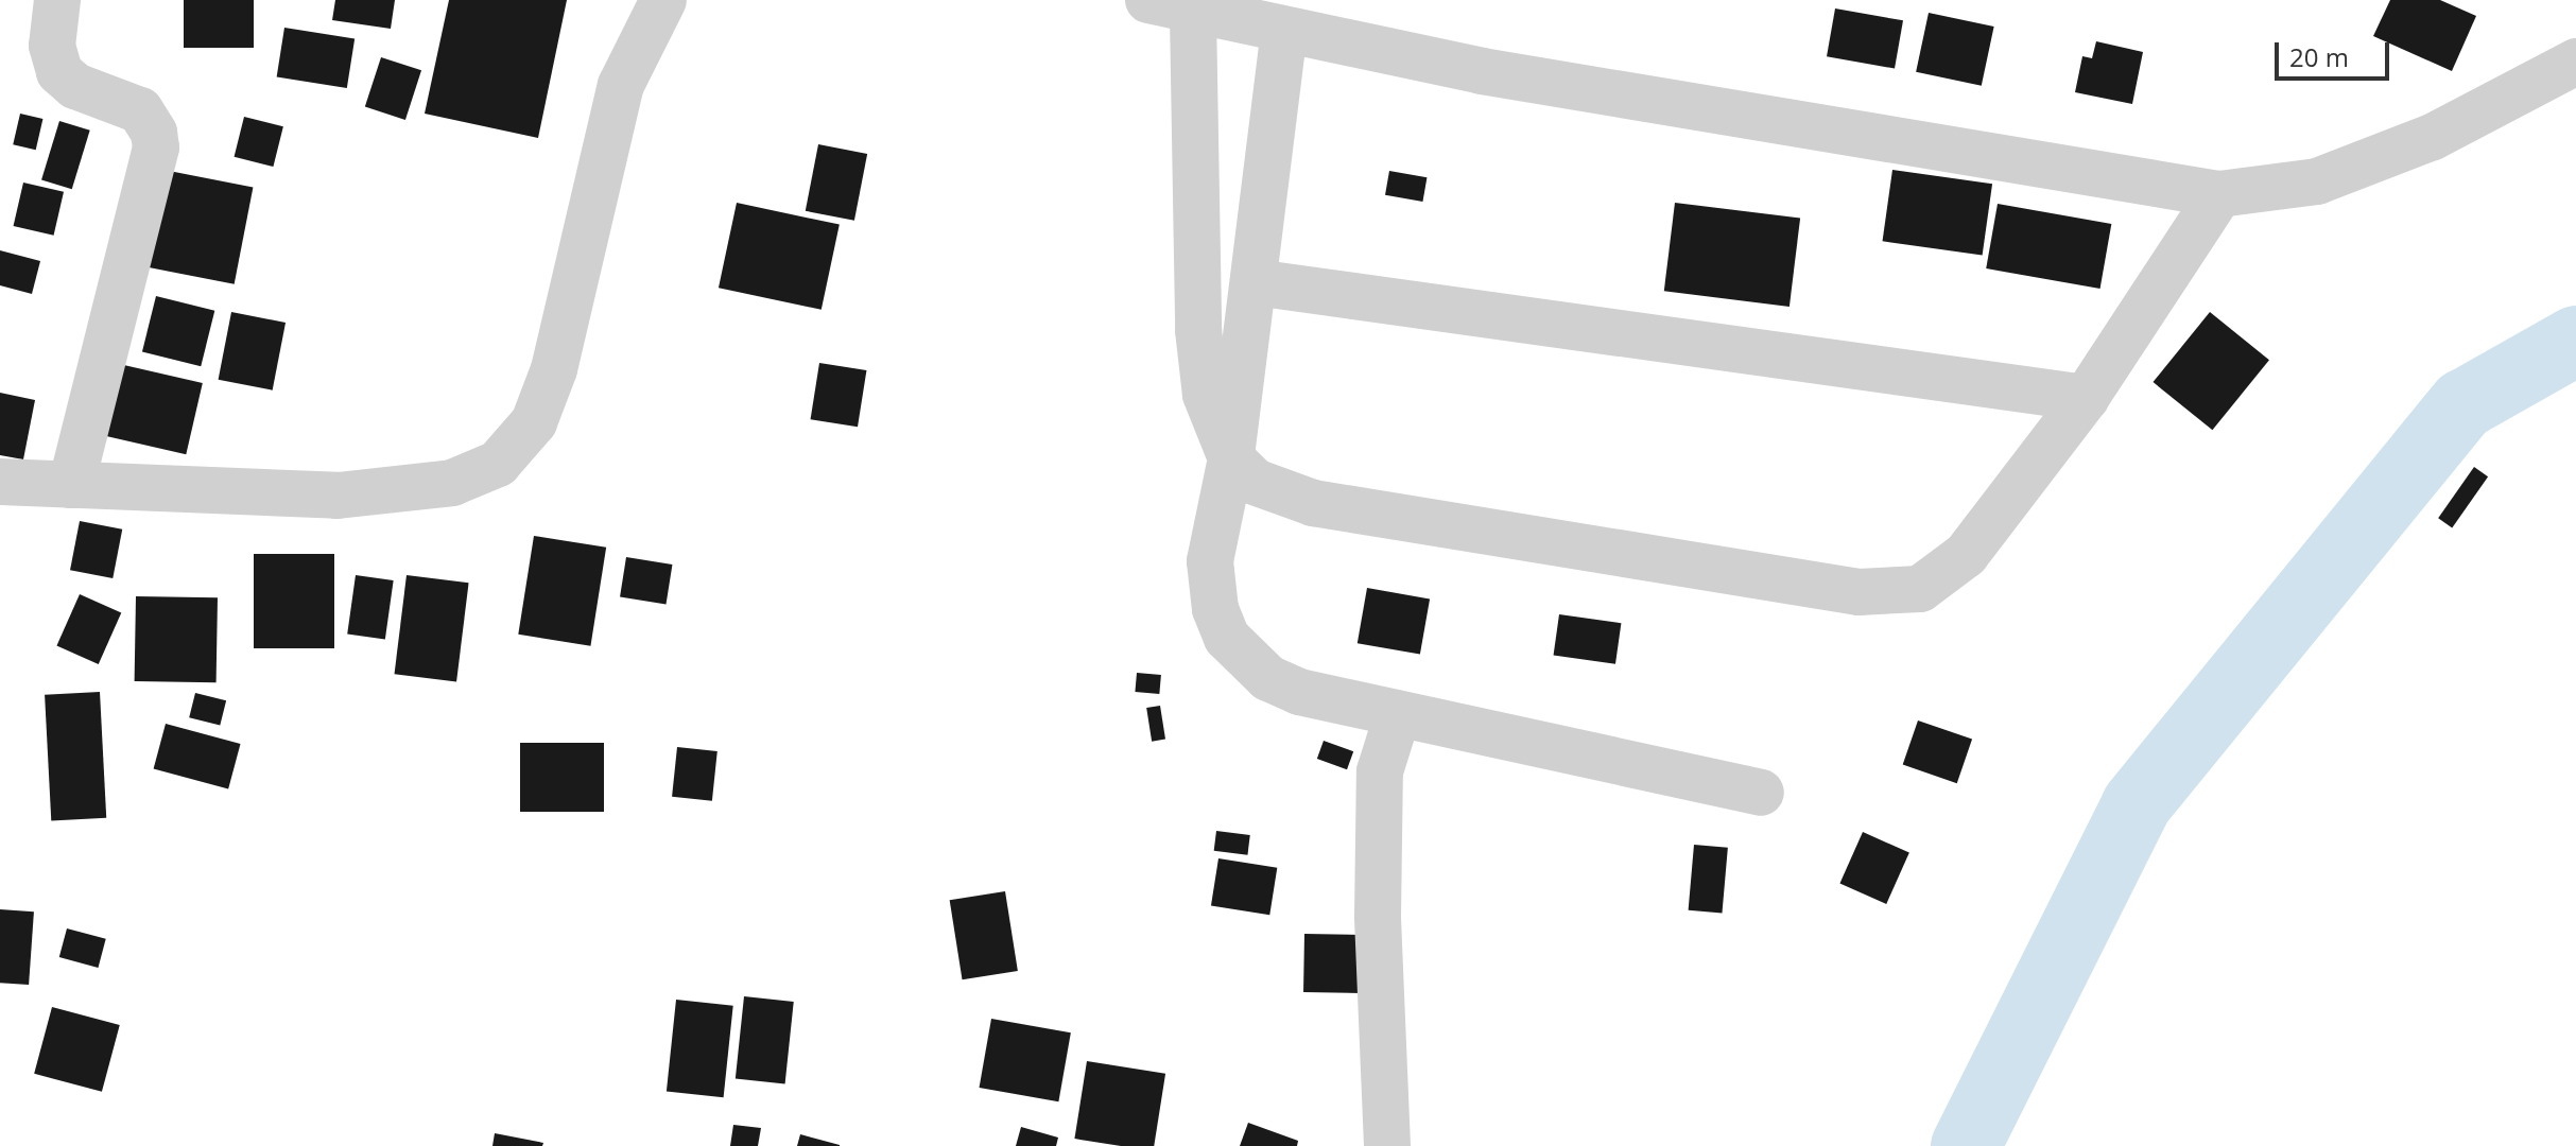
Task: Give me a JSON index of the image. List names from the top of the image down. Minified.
{"scale_bar":"20 m"}
